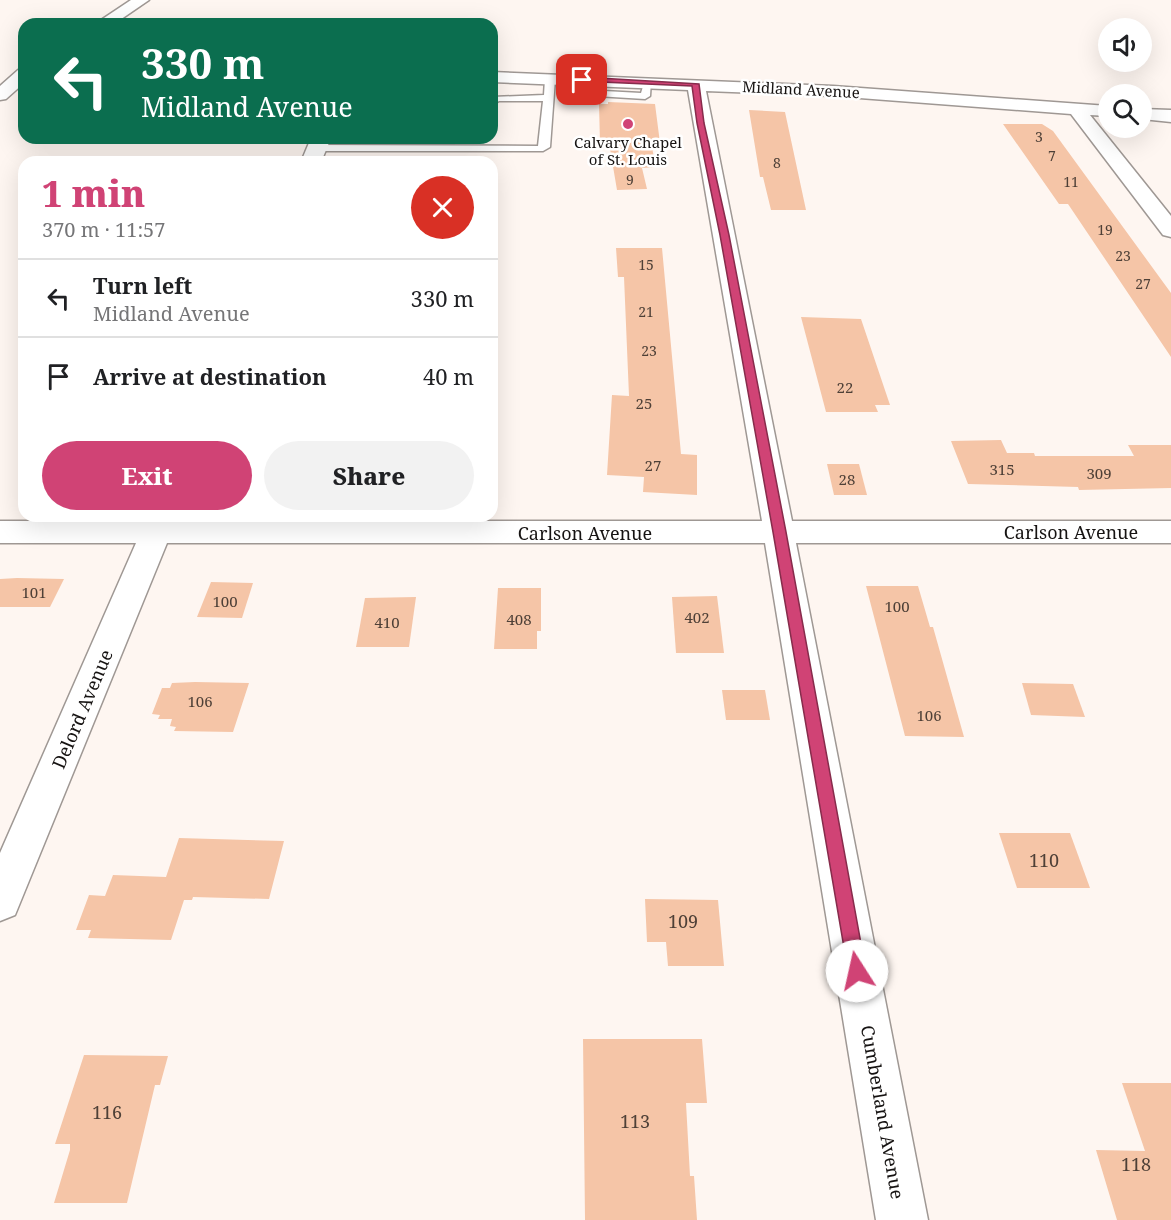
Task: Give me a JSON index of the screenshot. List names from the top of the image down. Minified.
{"streets":{"street":["Midland Avenue","Carlson Avenue","Delord Avenue","Cumberland Avenue"]},"crossings":[["Midland Avenue","Cumberland Avenue"],["Carlson Avenue","Delord Avenue"],["Carlson Avenue","Cumberland Avenue"]],"places":["Calvary Chapel of St. Louis"],"house_numbers":["3","7","8","9","11","19","23","15","27","21","23","22","25","27","315","309","28","101","100","100","402","408","410","106","106","110","109","116","113","118"],"page":{"turn":["330 m","Midland Avenue"],"heading":["1 min","370 m · 11:57"],"list":[{"name":"Turn left","note":"Midland Avenue","value":"330 m"},{"name":"Arrive at destination","value":"40 m"}],"buttons":["Exit","Share"]}}
